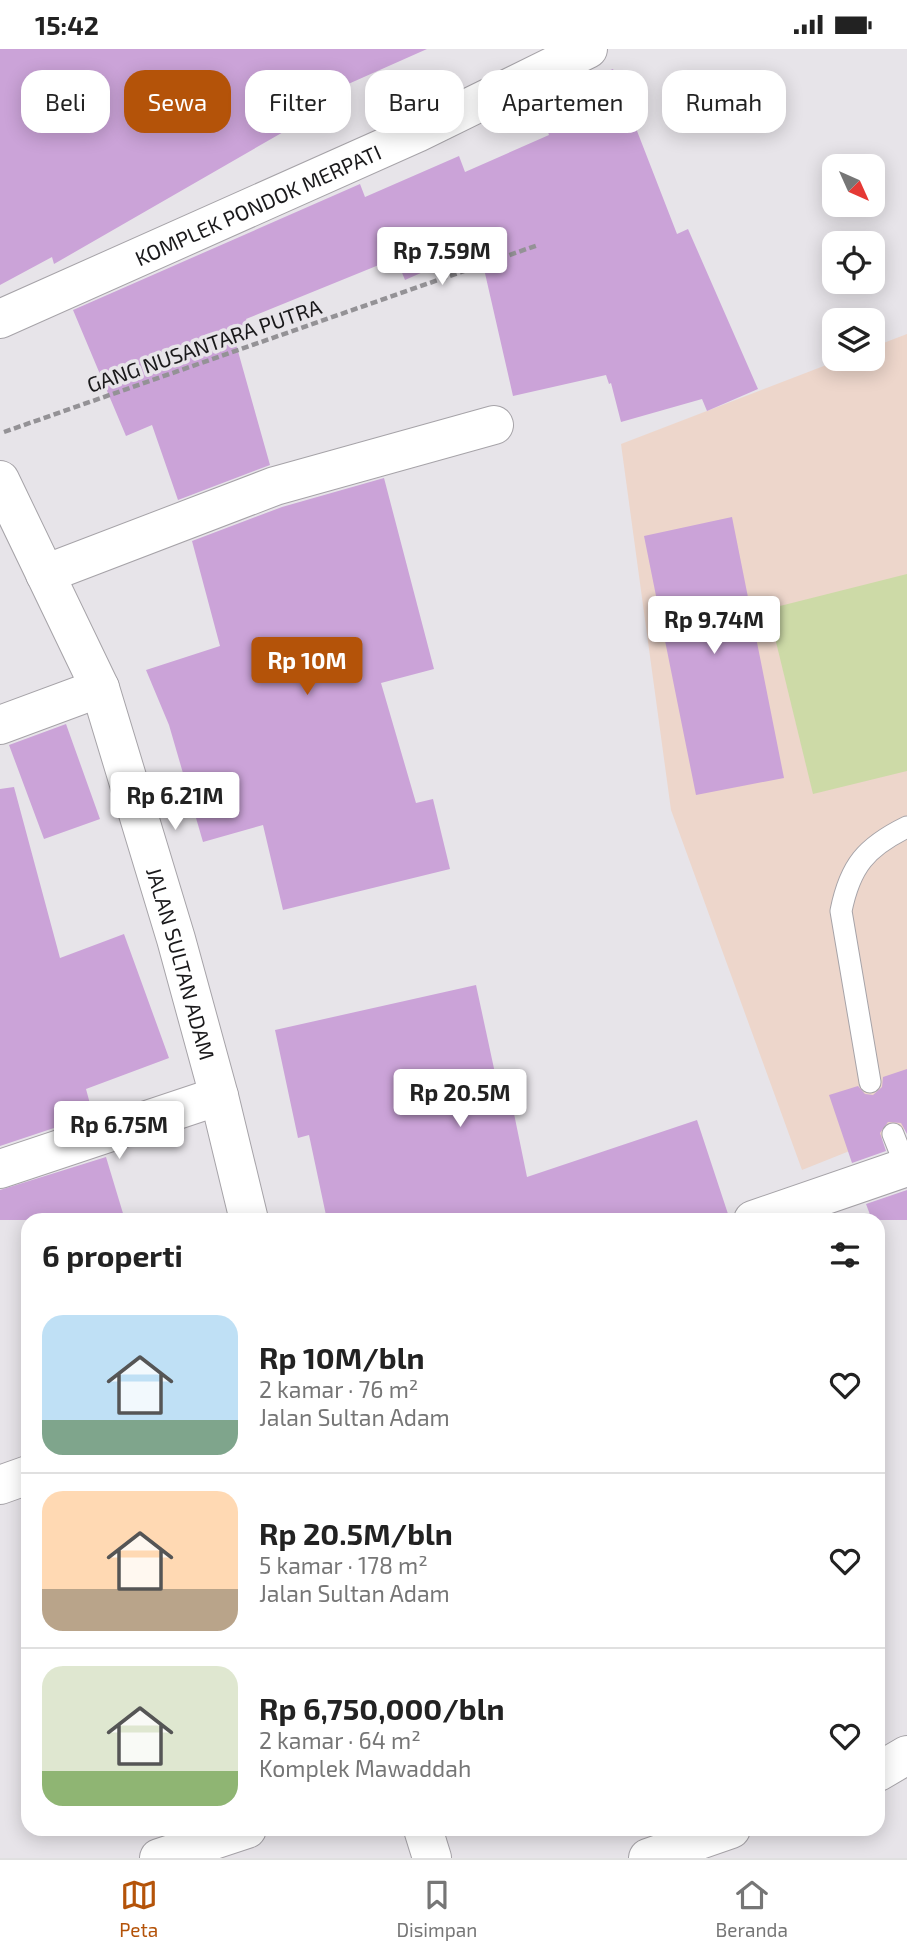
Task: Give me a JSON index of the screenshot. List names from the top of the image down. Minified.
{"streets":{"street":["KOMPLEK PONDOK MERPATI","JALAN SULTAN ADAM"],"path":["GANG NUSANTARA PUTRA"]},"north":"bottom right","page":{"status":"15:42","chip":["Beli","Sewa","Filter","Baru","Apartemen","Rumah"],"price":["Rp 7.59M","Rp 9.74M","Rp 10M","Rp 6.21M","Rp 20.5M","Rp 6.75M"],"heading":"6 properti","list":[{"name":"Rp 10M/bln","note":"2 kamar · 76 m² · Jalan Sultan Adam"},{"name":"Rp 20.5M/bln","note":"5 kamar · 178 m² · Jalan Sultan Adam"},{"name":"Rp 6,750,000/bln","note":"2 kamar · 64 m² · Komplek Mawaddah"}],"tabs":["Peta","Disimpan","Beranda"]}}
